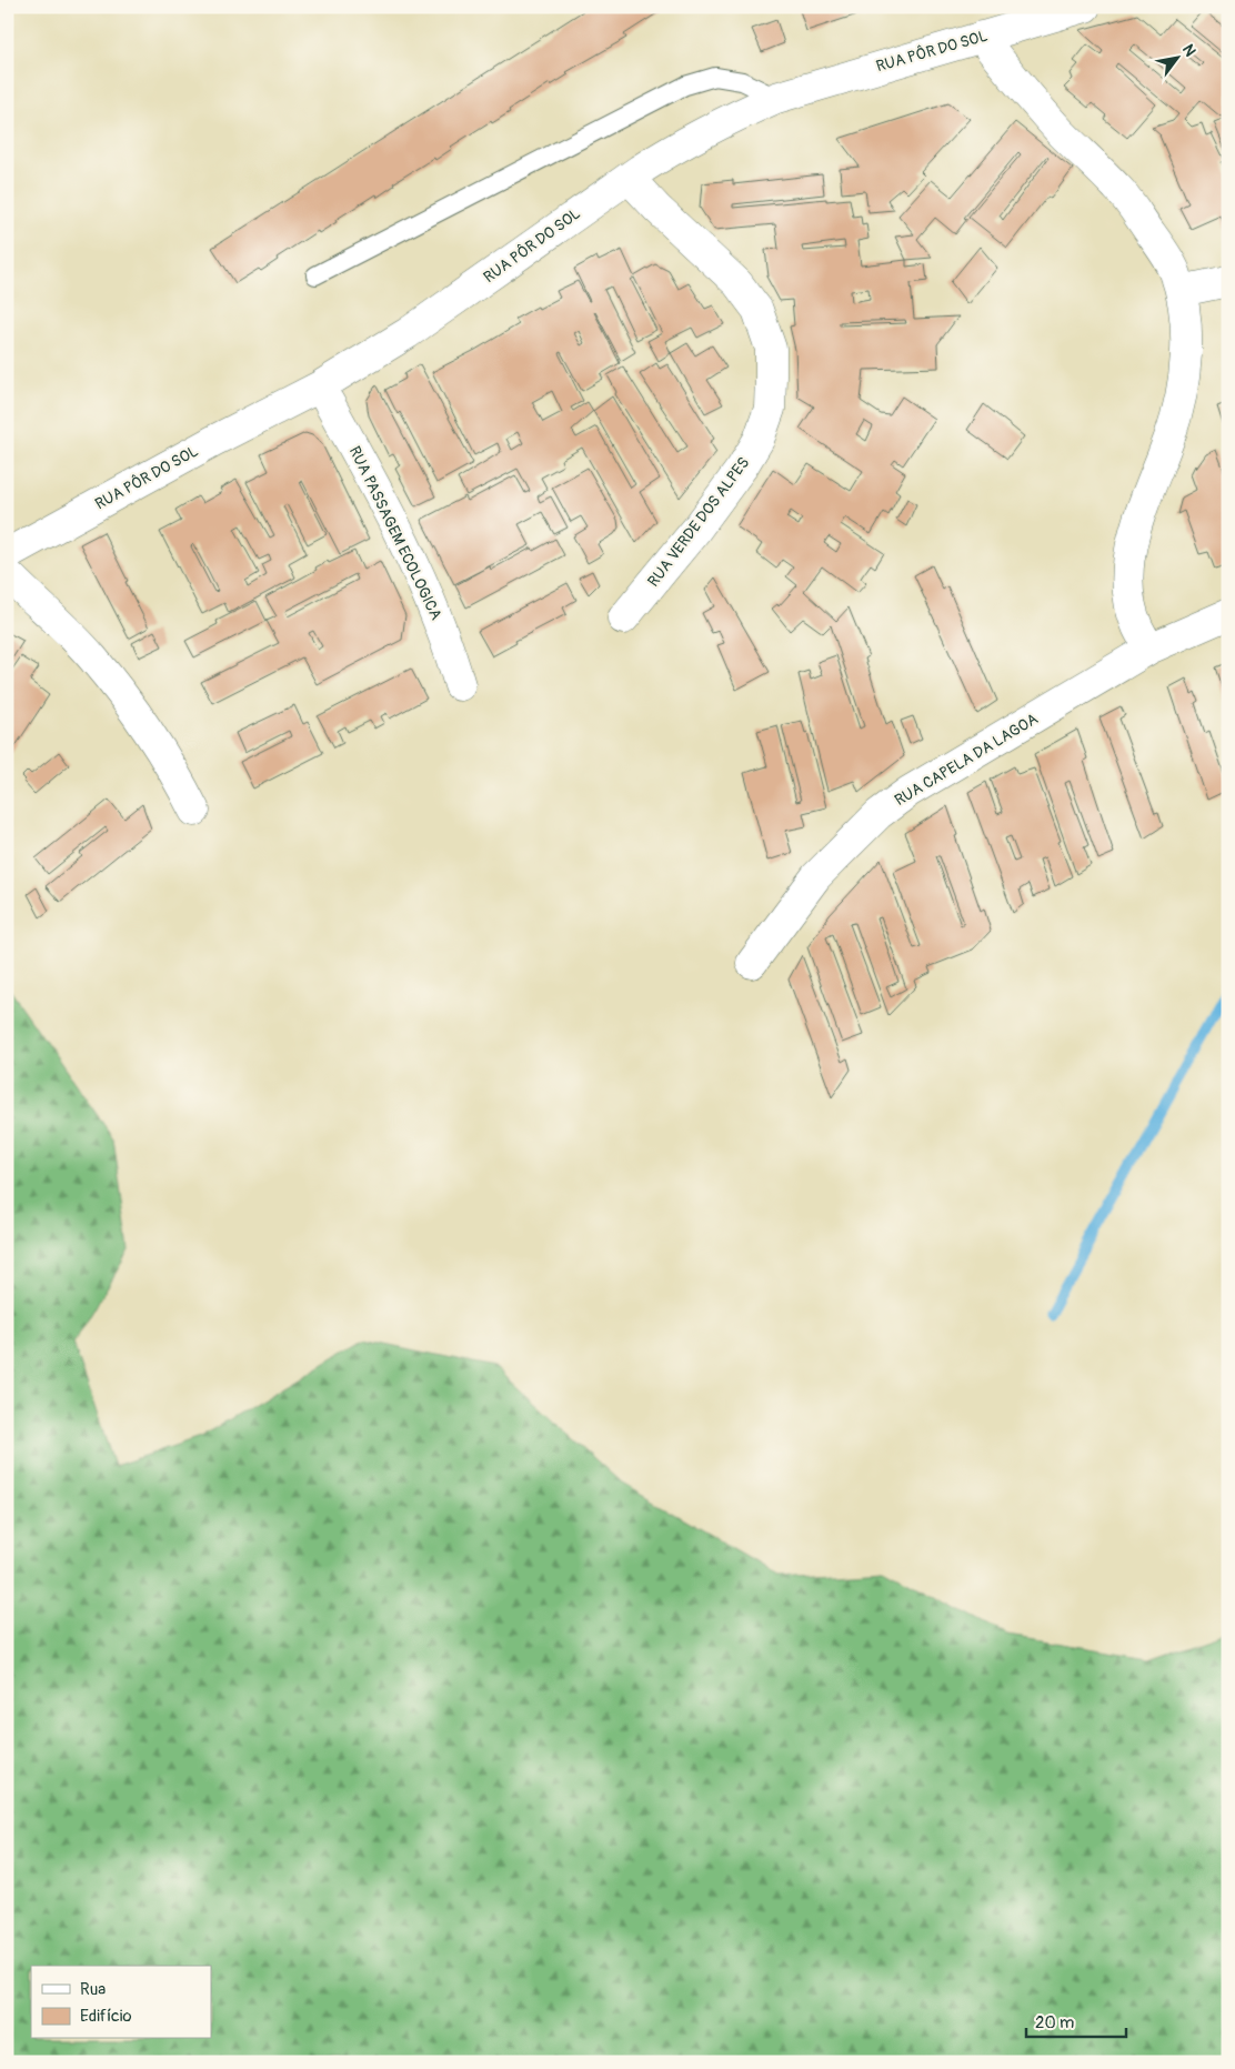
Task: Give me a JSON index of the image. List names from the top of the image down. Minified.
{"streets":{"street":["RUA PÔR DO SOL","RUA VERDE DOS ALPES","RUA PASSAGEM ECOLOGICA","RUA CAPELA DA LAGOA"]},"crossings":[["RUA PÔR DO SOL","RUA VERDE DOS ALPES"],["RUA PÔR DO SOL","RUA PASSAGEM ECOLOGICA"]],"legend":["Rua","Edifício"],"scale_bar":"20 m","north":"top right"}
